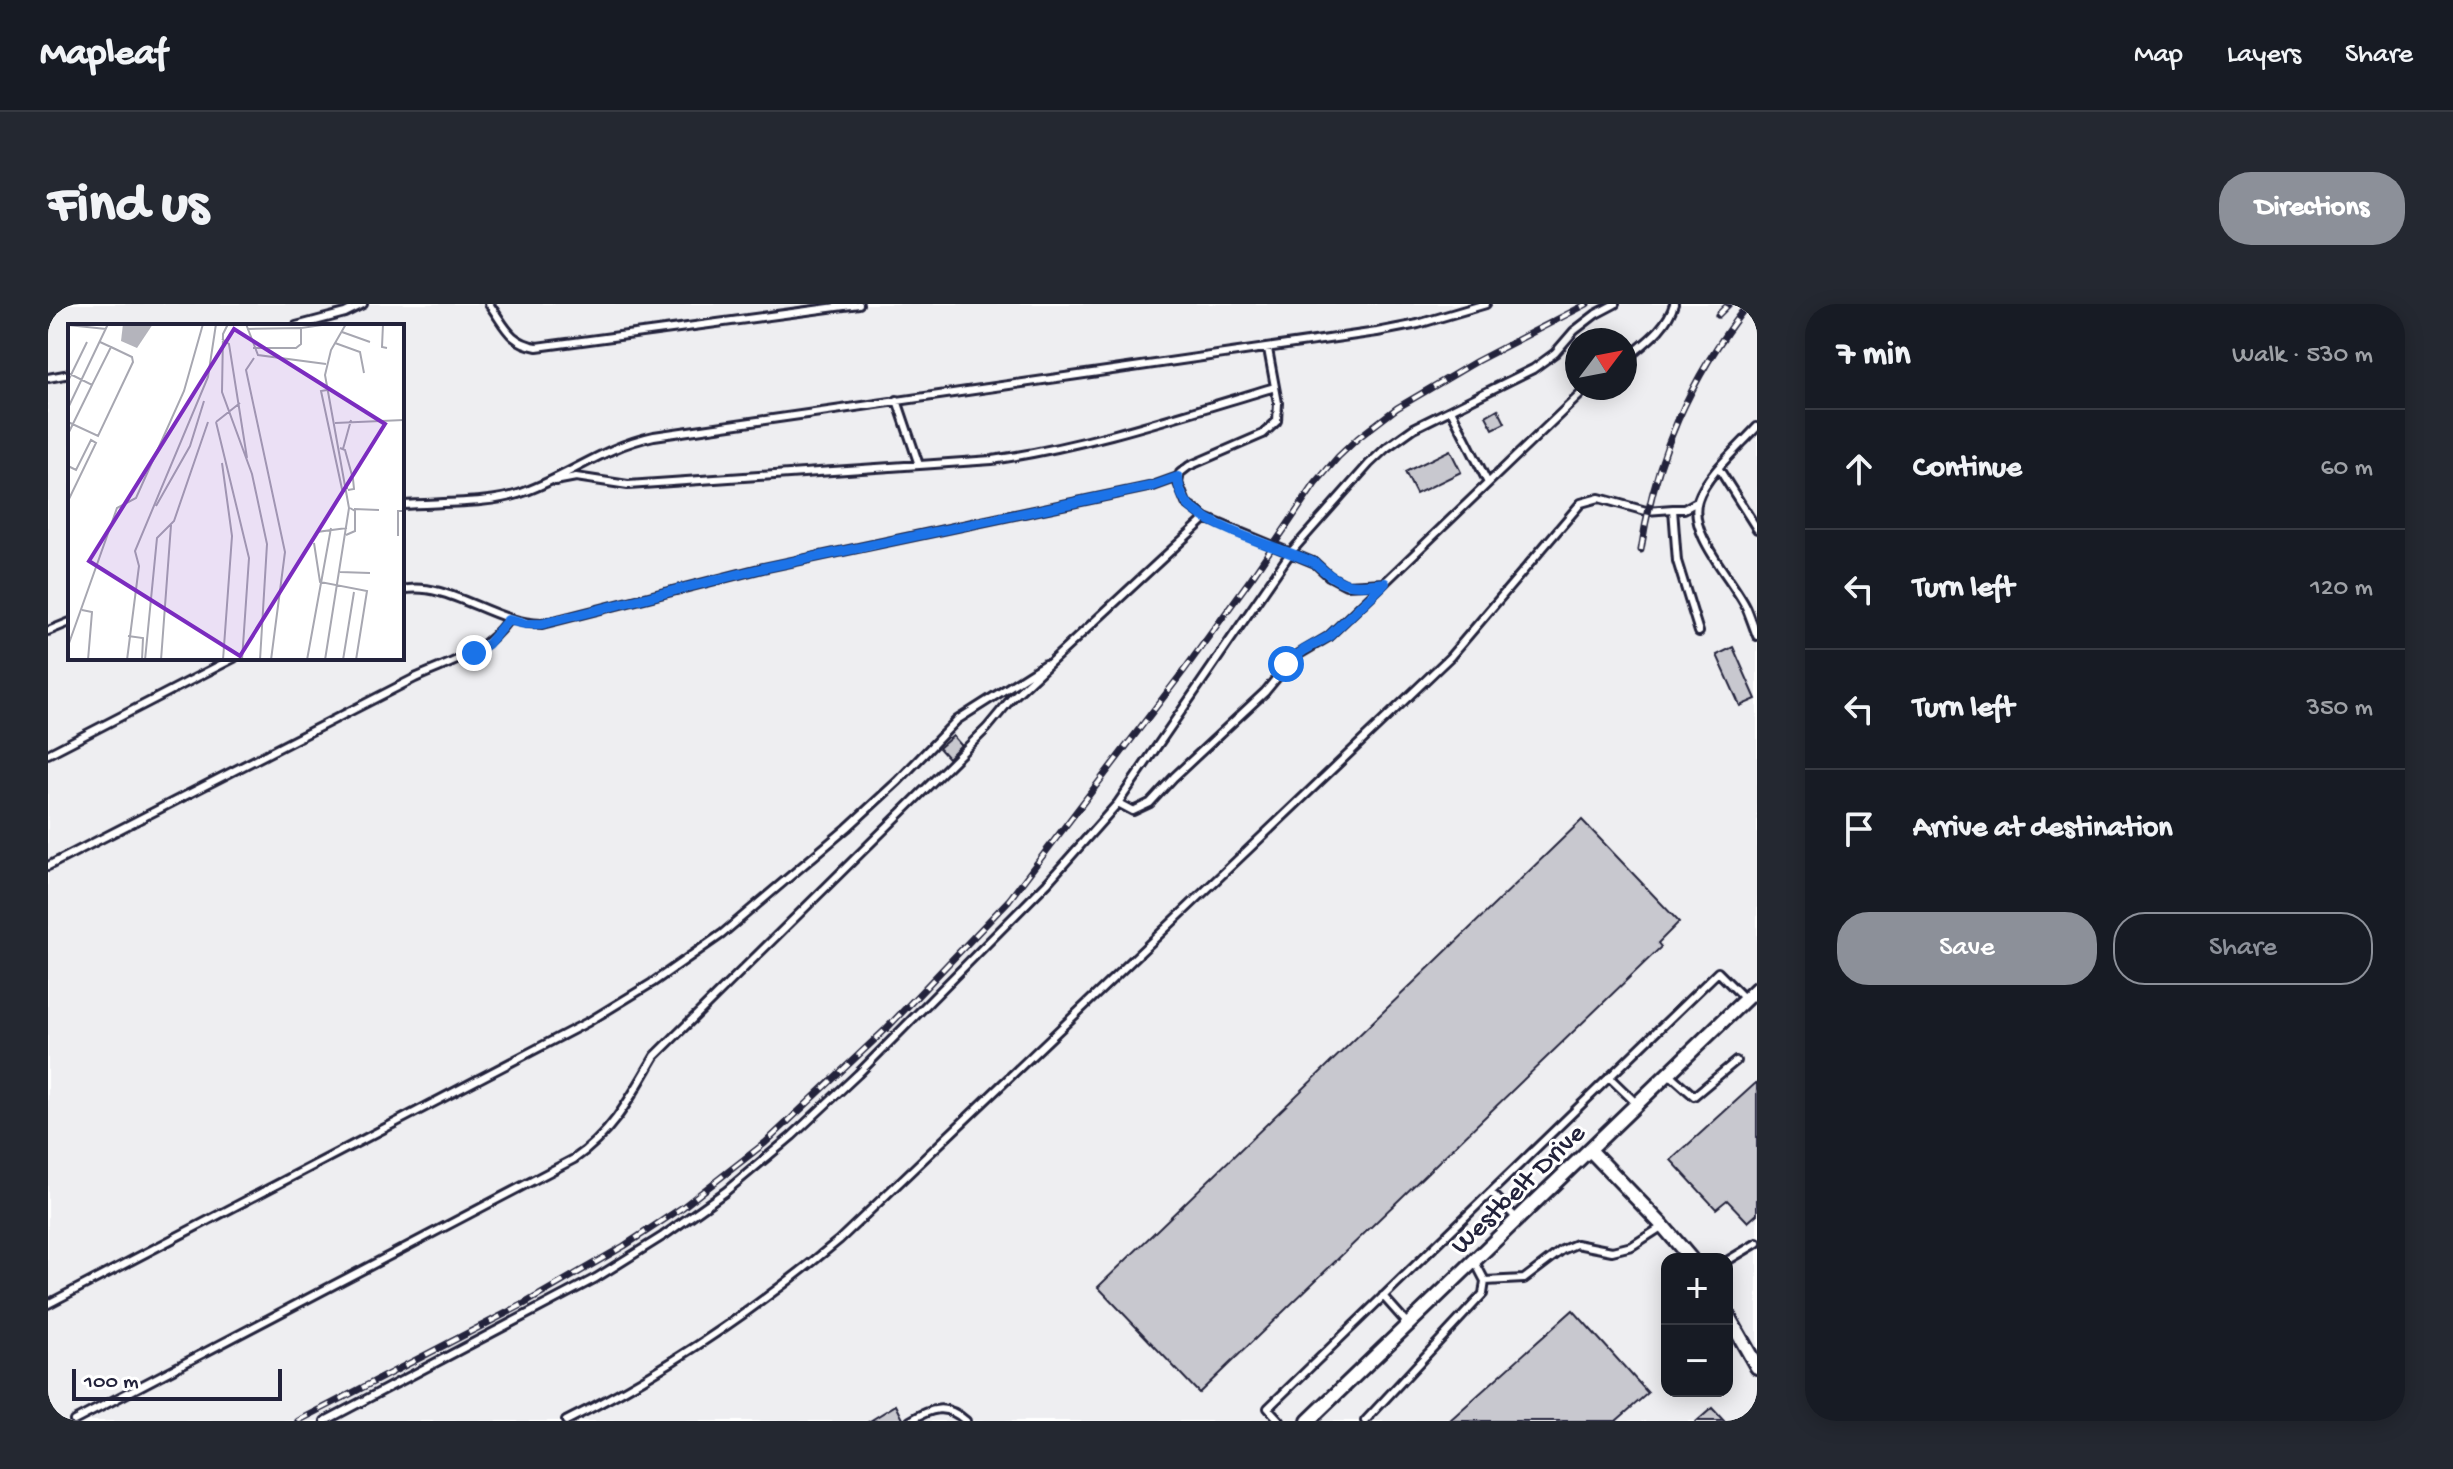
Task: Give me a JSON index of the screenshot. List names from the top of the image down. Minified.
{"streets":{"street":["Westbelt Drive"]},"scale_bar":"100 m","north":"top right","page":{"header":"Mapleaf","nav":["Map","Layers","Share"],"buttons":["Directions",["Save","Share"]],"title":"Find us","heading":["7 min","Walk · 530 m"],"list":[["Continue","60 m"],["Turn left","120 m"],["Turn left","350 m"],"Arrive at destination"],"map_buttons":["+","−"],"scale":"100 m"}}
